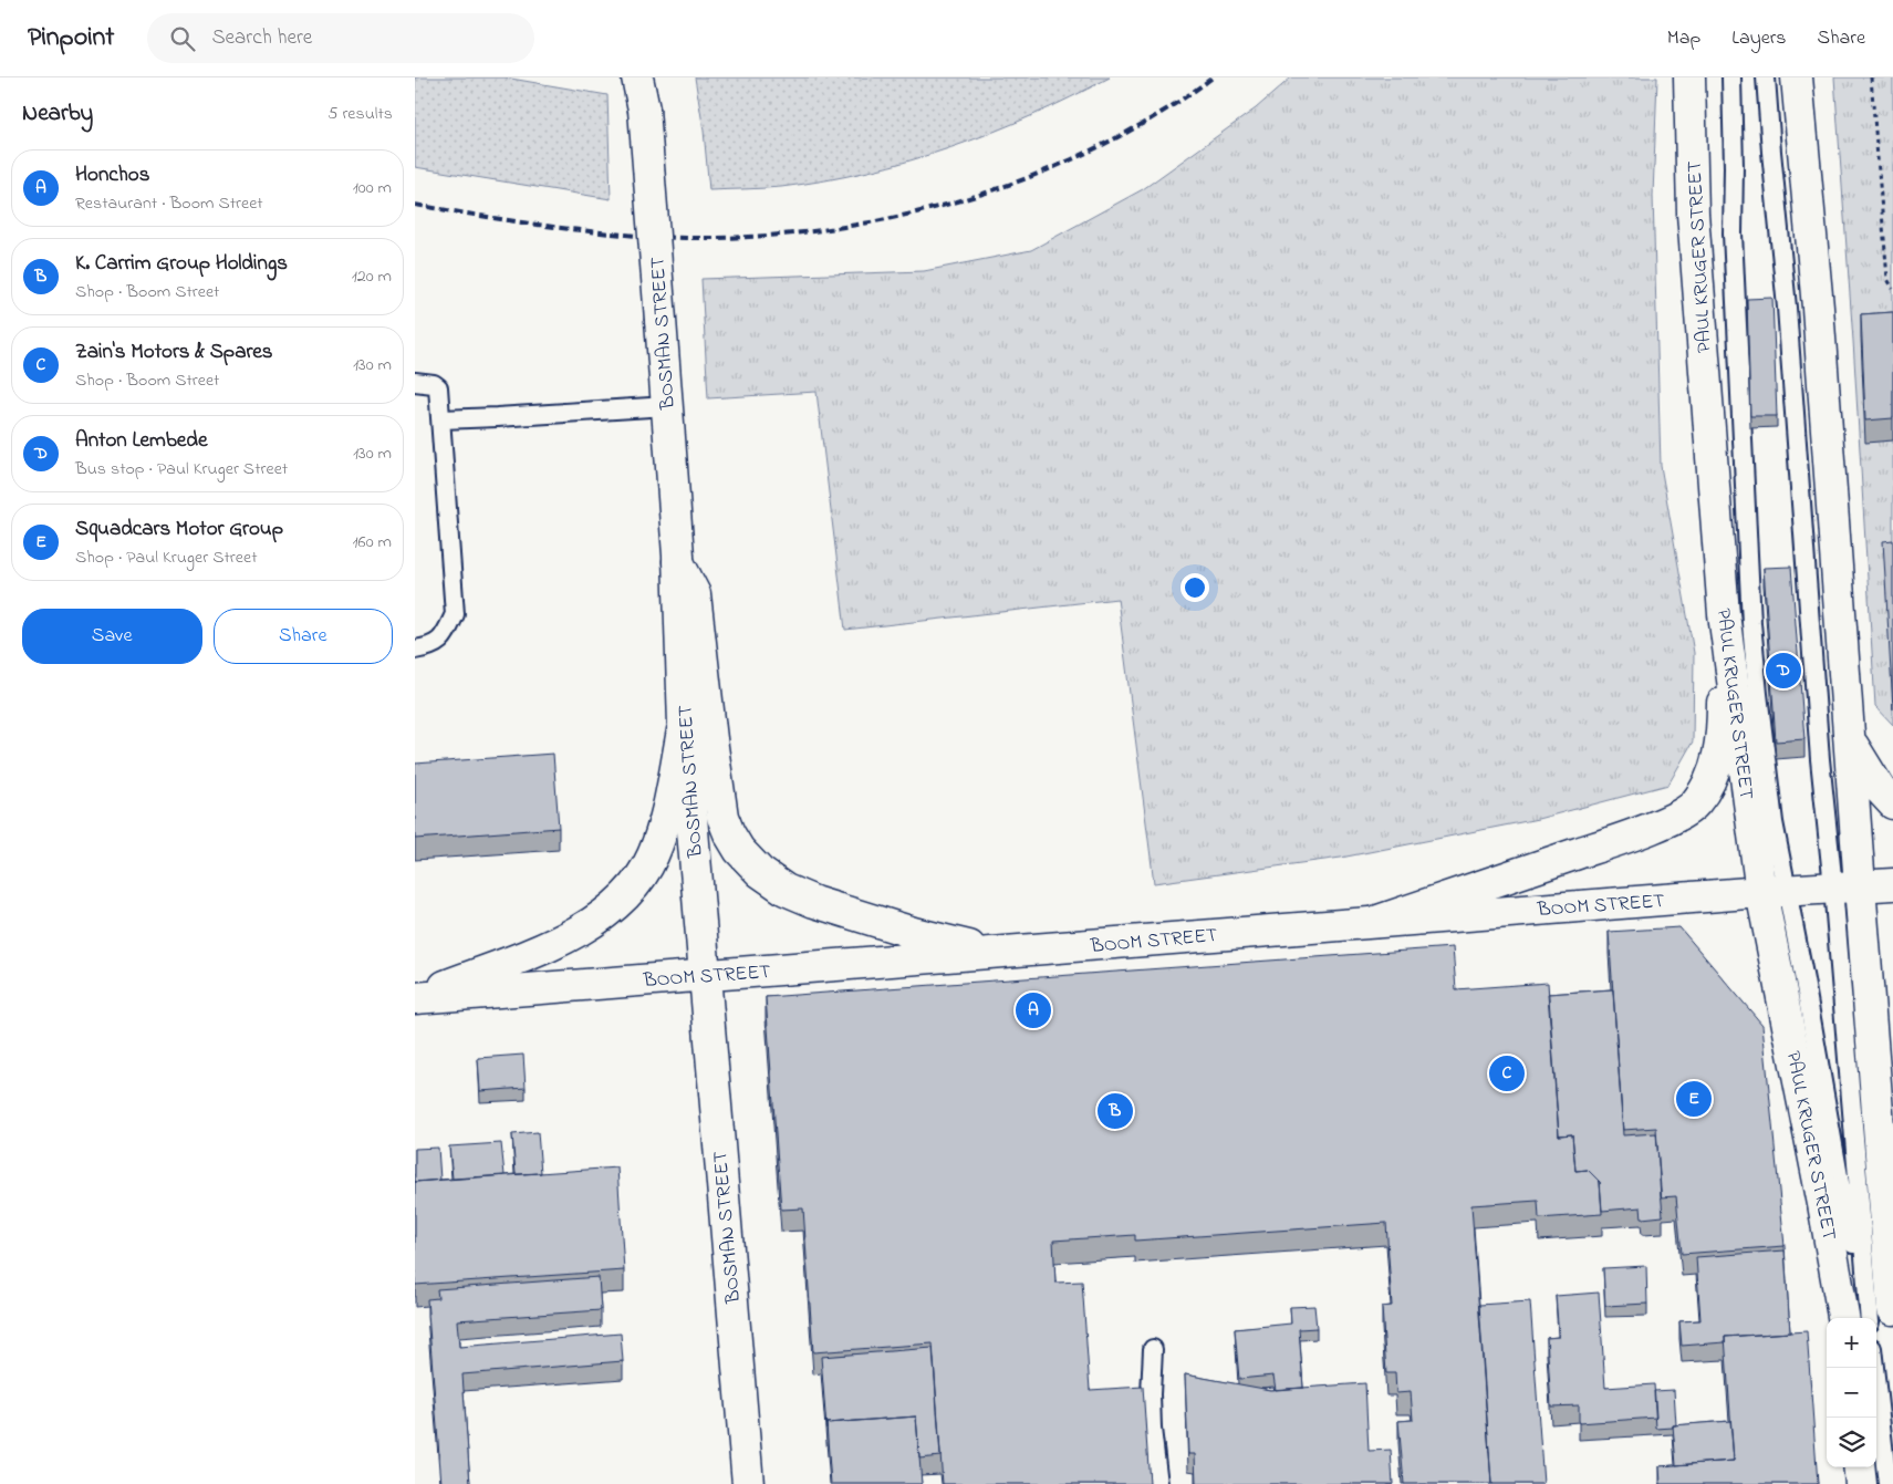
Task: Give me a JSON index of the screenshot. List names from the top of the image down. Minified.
{"streets":{"main road":["PAUL KRUGER STREET","BOSMAN STREET","BOOM STREET"]},"crossings":[["PAUL KRUGER STREET","BOOM STREET"],["BOSMAN STREET","BOOM STREET"]],"page":{"header":"Pinpoint","search":"Search here","nav":["Map","Layers","Share"],"heading":["Nearby","5 results"],"list":[{"mark":"A","name":"Honchos","note":"Restaurant · Boom Street","value":"100 m"},{"mark":"B","name":"K. Carrim Group Holdings","note":"Shop · Boom Street","value":"120 m"},{"mark":"C","name":"Zain's Motors & Spares","note":"Shop · Boom Street","value":"130 m"},{"mark":"D","name":"Anton Lembede","note":"Bus stop · Paul Kruger Street","value":"130 m"},{"mark":"E","name":"Squadcars Motor Group","note":"Shop · Paul Kruger Street","value":"160 m"}],"buttons":["Save","Share"],"pins":["D","A","C","E","B"],"map_buttons":["+","−"]}}
